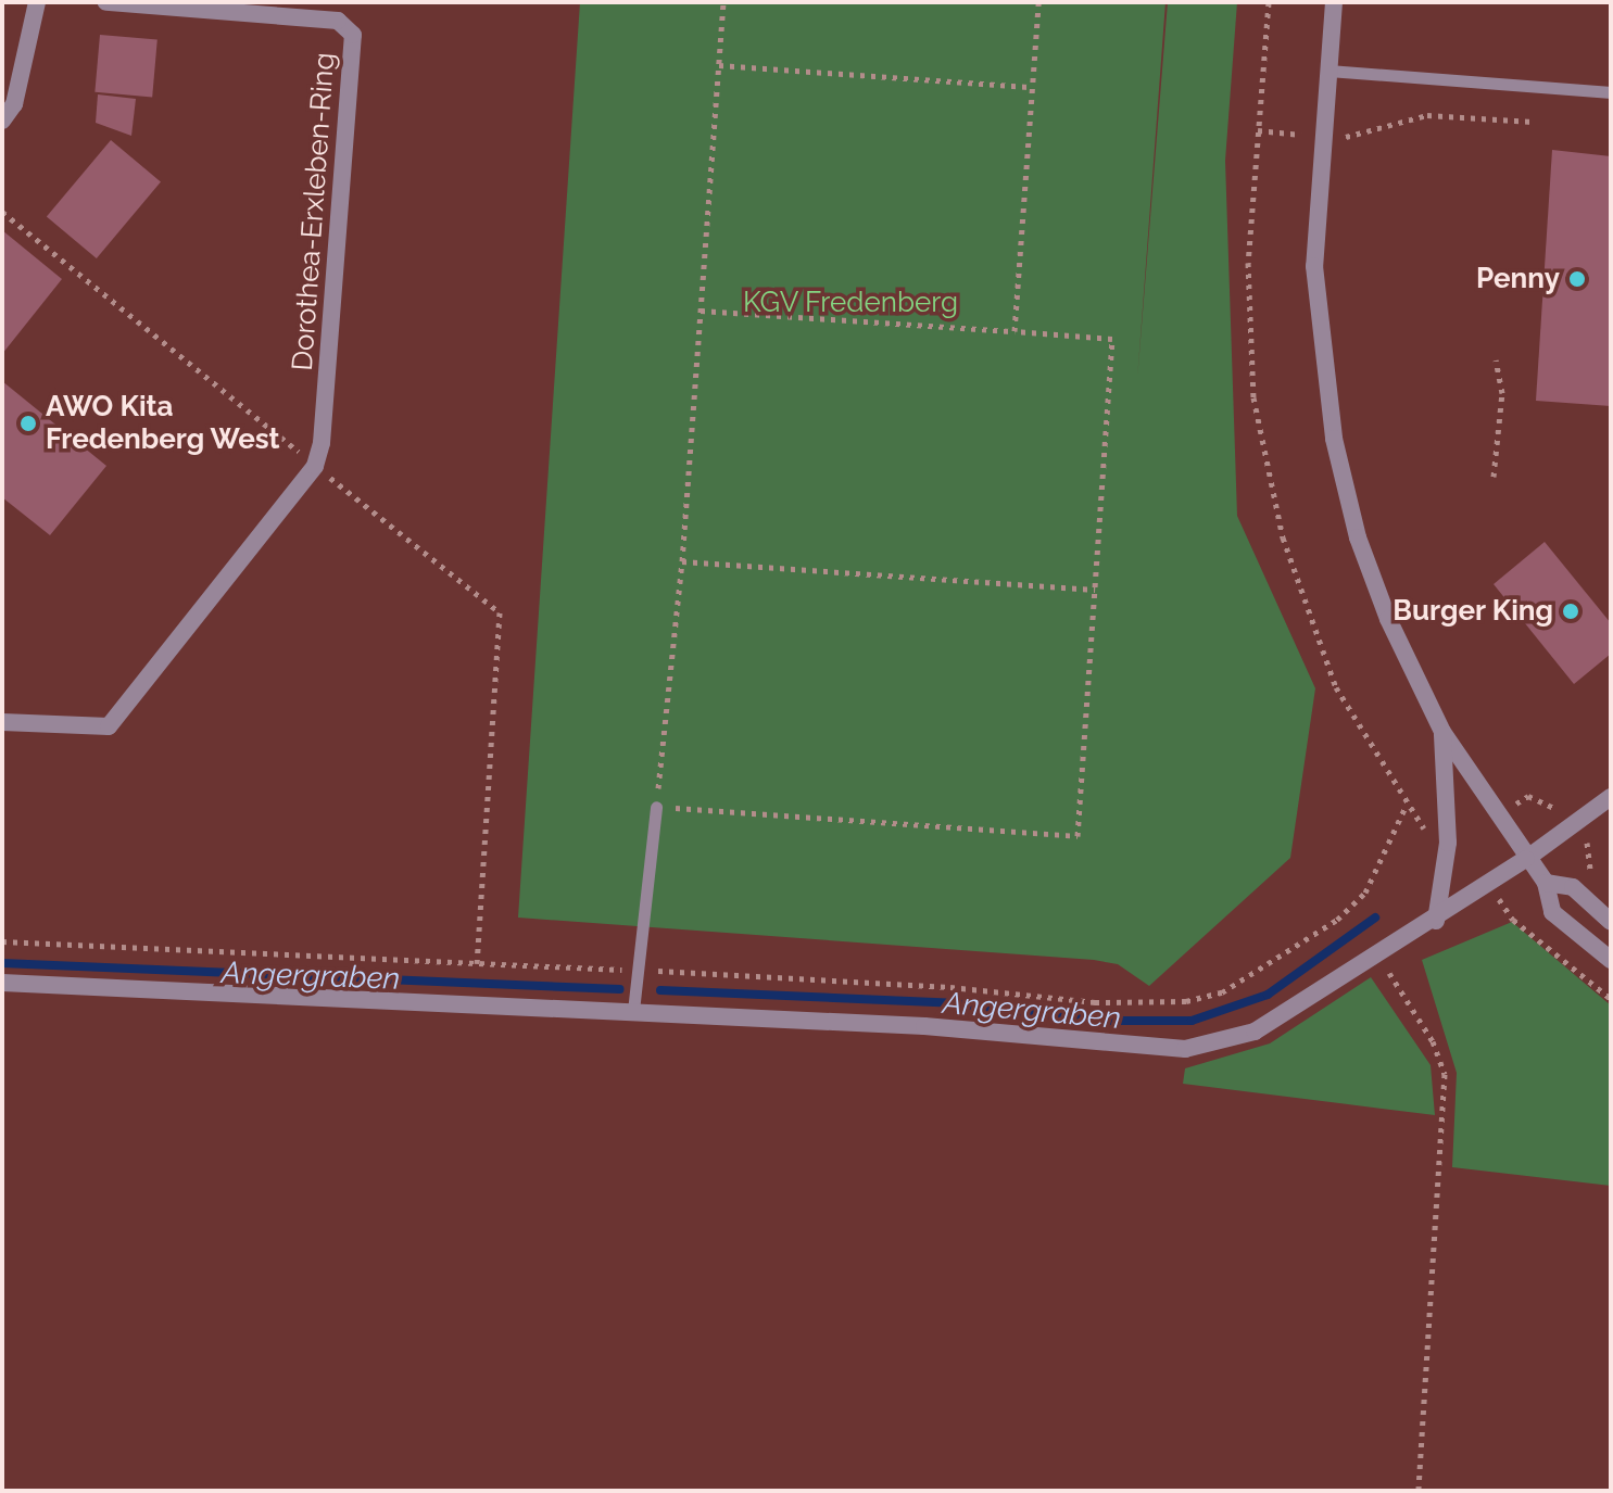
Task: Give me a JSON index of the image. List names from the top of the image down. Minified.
{"streets":{"street":["Dorothea-Erxleben-Ring"]},"water":["Angergraben"],"parks":["KGV Fredenberg"],"places":["Penny","AWO Kita Fredenberg West","Burger King"]}
